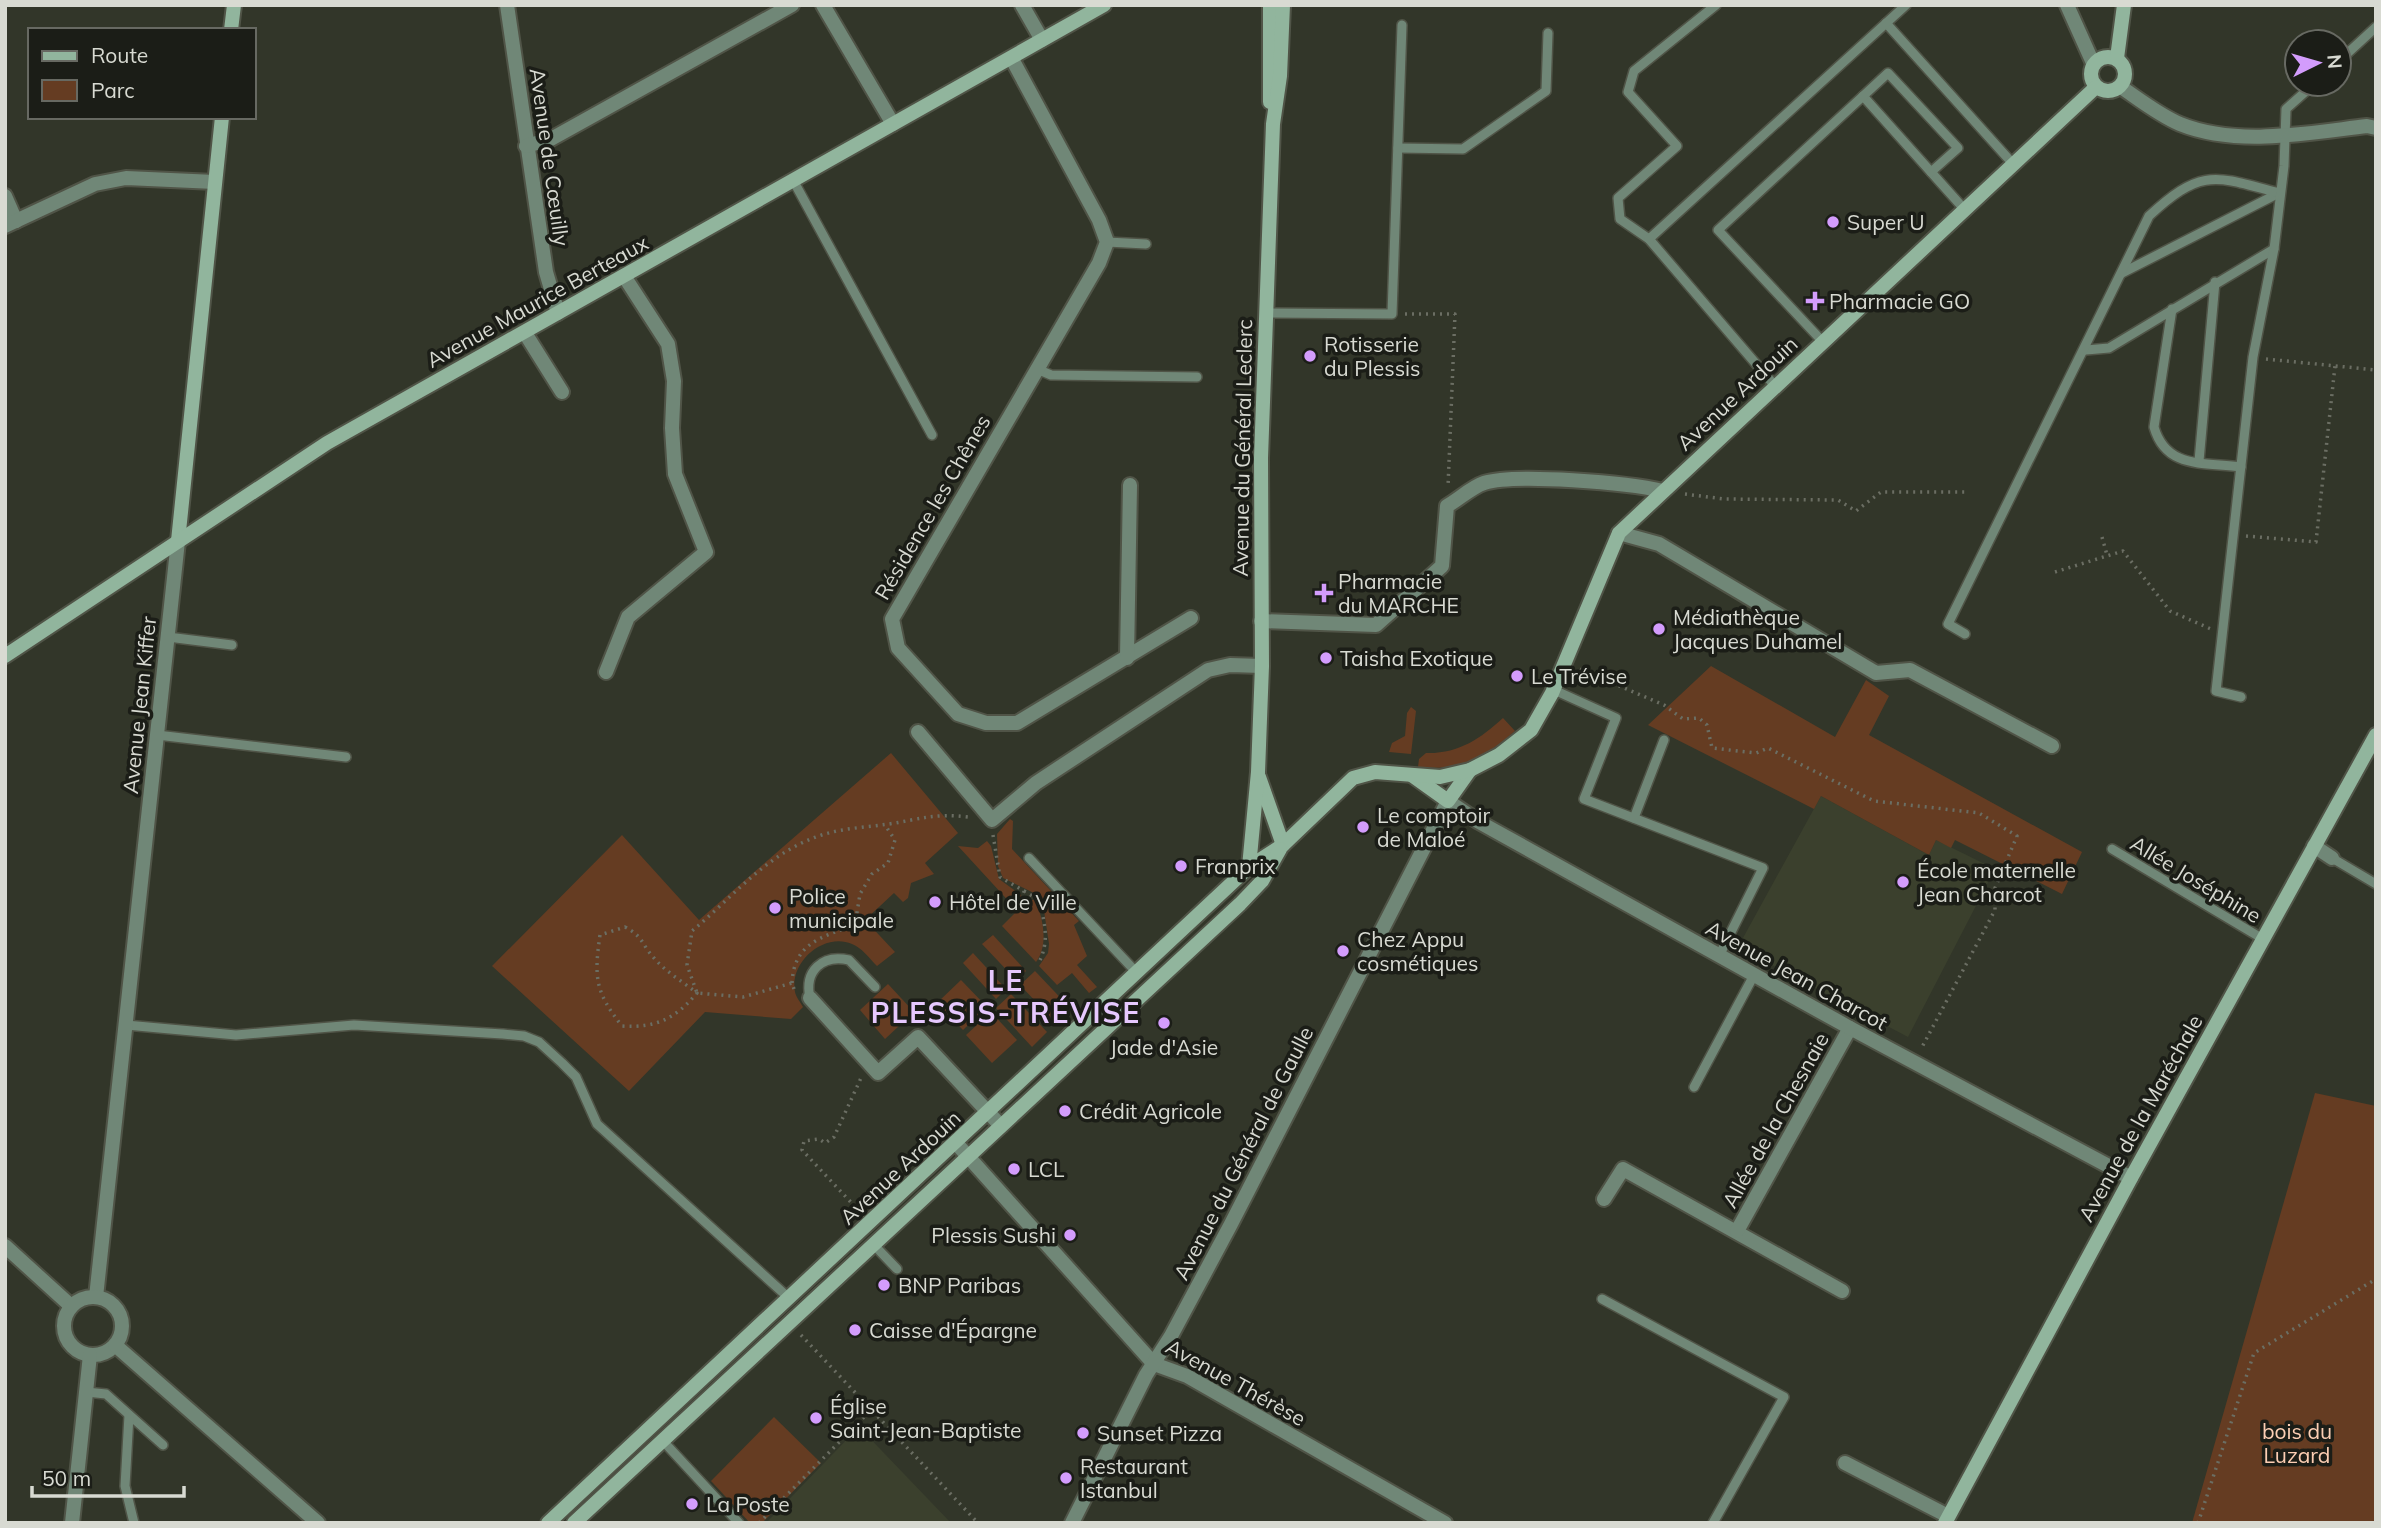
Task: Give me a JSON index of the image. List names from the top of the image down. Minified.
{"streets":{"street":["Avenue de Cœuilly","Avenue Maurice Berteaux","Avenue Ardouin","Avenue du Général Leclerc","Résidence les Chênes","Avenue Jean Kiffer","Avenue Jean Charcot","Avenue de la Maréchale","Allée de la Chesnaie","Avenue du Général de Gaulle","Avenue Thérèse"],"lane":["Allée Joséphine"]},"crossings":[["Avenue de Cœuilly","Avenue Maurice Berteaux"],["Avenue Maurice Berteaux","Avenue Jean Kiffer"],["Avenue Ardouin","Avenue du Général Leclerc"],["Avenue Ardouin","Avenue Jean Charcot"],["Avenue Ardouin","Avenue du Général de Gaulle"],["Avenue Ardouin","Avenue Thérèse"],["Allée Joséphine","Avenue de la Maréchale"],["Avenue Jean Charcot","Avenue de la Maréchale"],["Avenue Jean Charcot","Allée de la Chesnaie"],["Avenue Jean Charcot","Avenue du Général de Gaulle"],["Avenue du Général de Gaulle","Avenue Thérèse"]],"districts":["LE PLESSIS-TRÉVISE"],"parks":["bois du Luzard"],"places":{"other":["Super U","Rotisserie du Plessis","Médiathèque Jacques Duhamel","Taisha Exotique","Le Trévise","Le comptoir de Maloé","Franprix","École maternelle Jean Charcot","Hôtel de Ville","Police municipale","Chez Appu cosmétiques","Jade d'Asie","Crédit Agricole","LCL","Plessis Sushi","BNP Paribas","Caisse d'Épargne","Église Saint-Jean-Baptiste","Sunset Pizza","Restaurant Istanbul","La Poste"],"health":["Pharmacie GO","Pharmacie du MARCHE"]},"legend":["Route","Parc"],"scale_bar":"50 m","north":"right"}
